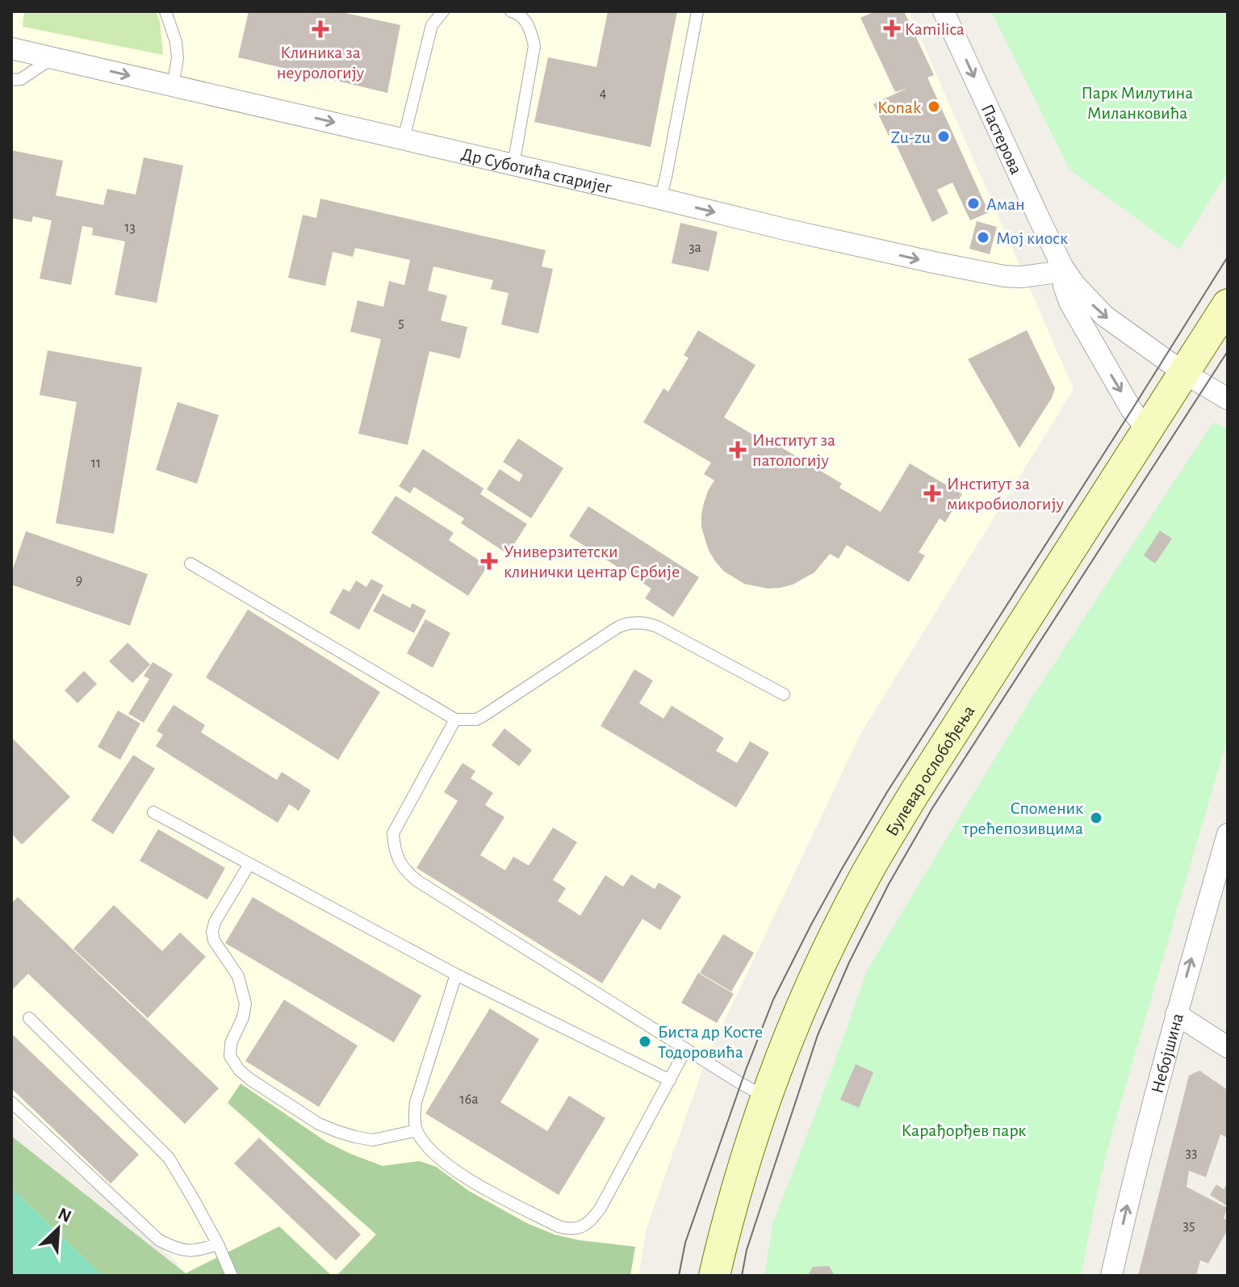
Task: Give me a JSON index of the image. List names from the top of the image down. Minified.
{"streets":{"main road":["Булевар ослобођења"],"street":["Пастерова","Др Суботића старијег","Небојшина"]},"crossings":[["Пастерова","Др Суботића старијег"],["Пастерова","Булевар ослобођења"]],"one_way":["Пастерова","Др Суботића старијег","Небојшина"],"parks":["Парк Милутина Миланковића","Карађорђев парк"],"places":{"health":["Kamilica","Клиника за неурологију","Институт за патологију","Институт за микробиологију","Универзитетски клинички центар Србије"],"other":["Konak","Zu-zu","Аман","Мој киоск","Споменик трећепозивцима","Биста др Косте Тодоровића"]},"house_numbers":["4","13","3a","5","11","9","16a","33","35"],"north":"top right"}
